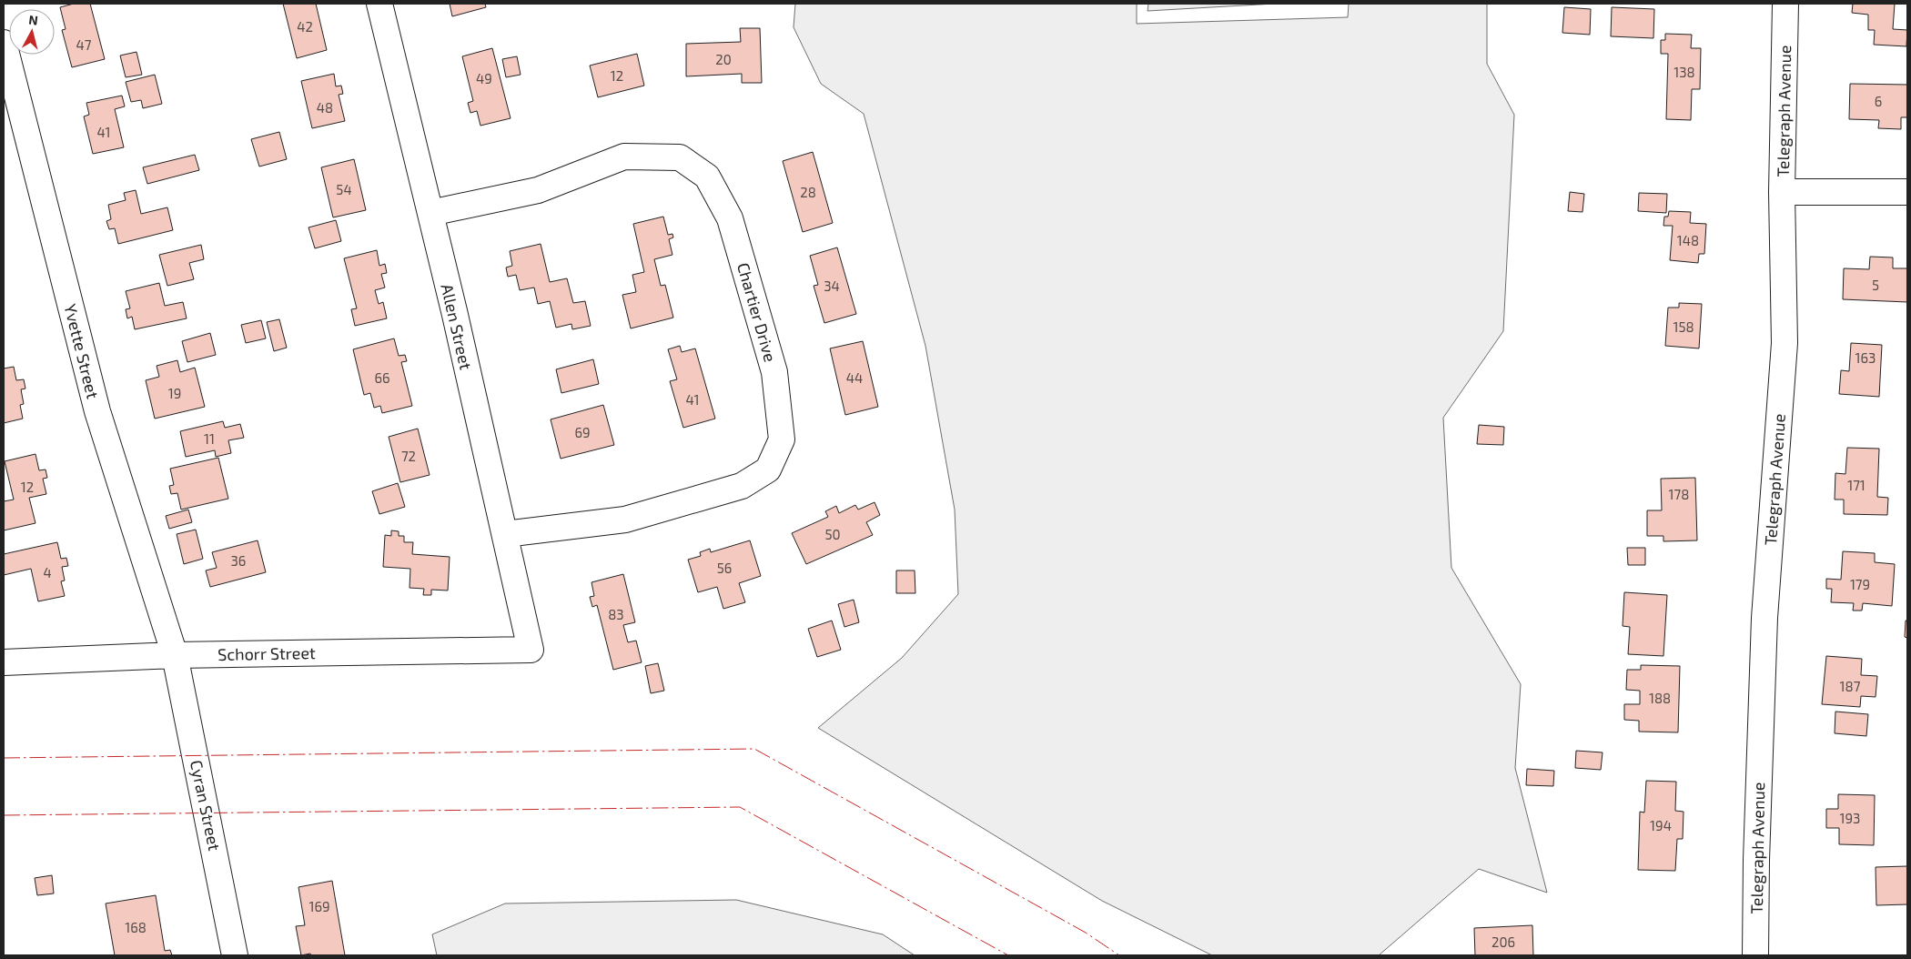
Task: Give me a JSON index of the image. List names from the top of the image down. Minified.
{"streets":{"street":["Telegraph Avenue","Chartier Drive","Allen Street","Yvette Street","Schorr Street","Cyran Street"]},"crossings":[["Chartier Drive","Allen Street"],["Allen Street","Schorr Street"],["Yvette Street","Schorr Street"],["Yvette Street","Cyran Street"],["Schorr Street","Cyran Street"]],"house_numbers":["42","47","20","138","12","49","6","48","41","54","28","148","5","34","158","163","66","44","19","41","69","11","72","171","12","178","50","36","56","4","179","83","187","188","193","194","169","168","206"],"north":"top"}
